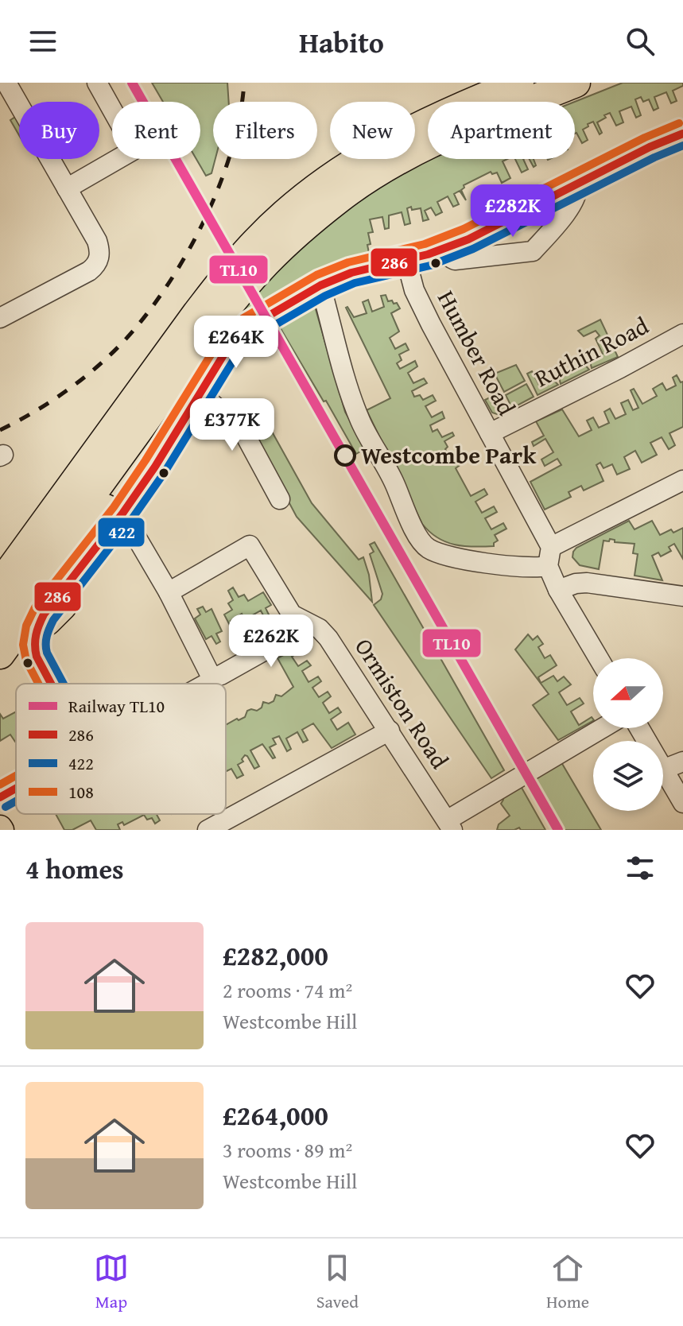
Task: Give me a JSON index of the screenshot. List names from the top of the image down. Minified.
{"streets":{"street":["Ruthin Road","Humber Road","Ormiston Road"]},"crossings":[["Ruthin Road","Humber Road"]],"places":["Westcombe Park"],"lines":["rail line TL10","transit line 108","transit line 286","transit line 422"],"legend":["Railway TL10","286","422","108"],"north":"left","page":{"header":"Habito","chip":["Buy","Rent","Filters","New","Apartment"],"price":["£282K","£264K","£377K","£262K"],"heading":"4 homes","list":[{"name":"£282,000","note":"2 rooms · 74 m² · Westcombe Hill"},{"name":"£264,000","note":"3 rooms · 89 m² · Westcombe Hill"}],"tabs":["Map","Saved","Home"]}}
